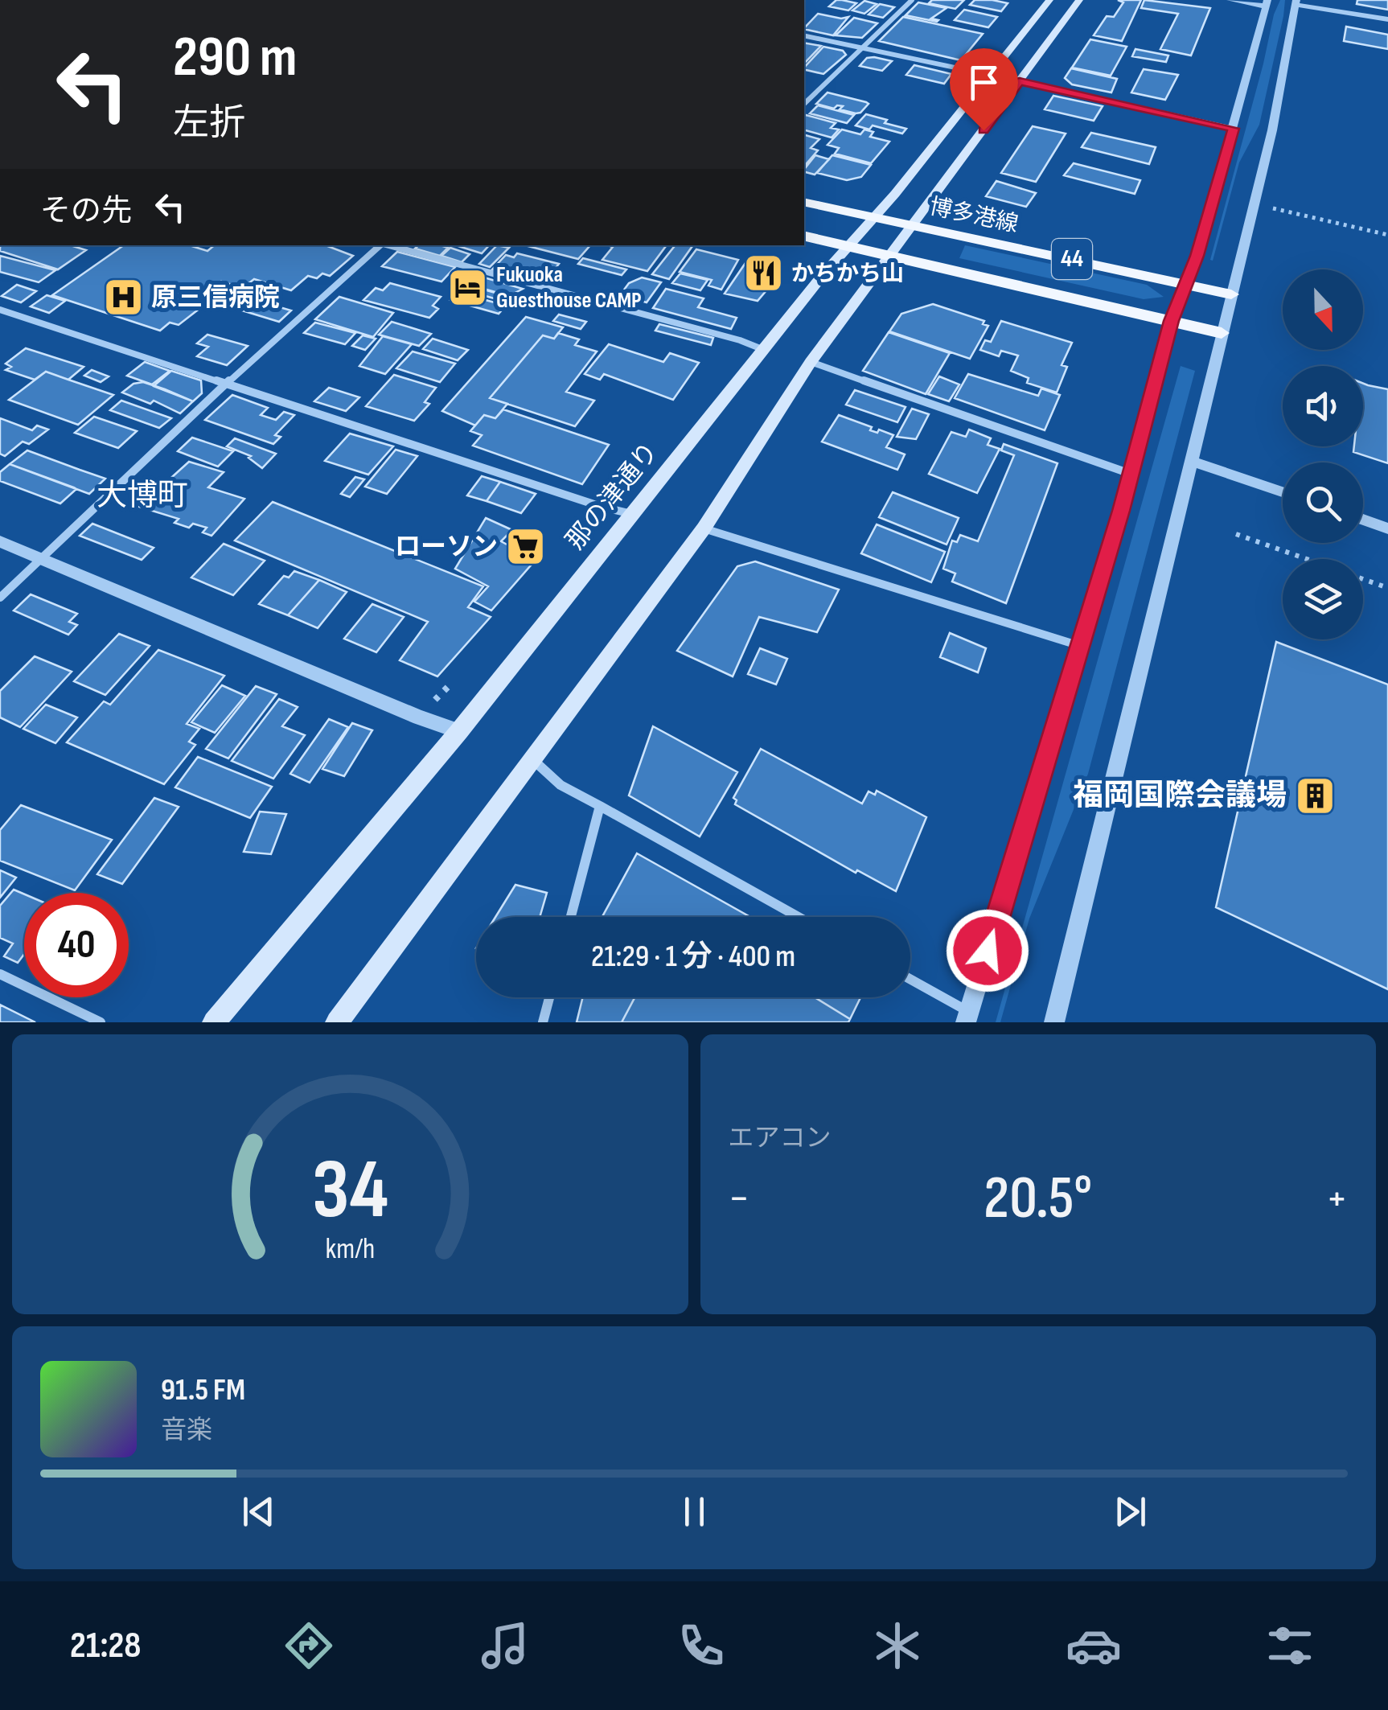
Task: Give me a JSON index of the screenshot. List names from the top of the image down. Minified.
{"streets":{"main road":["博多港線","44","那の津通り"]},"crossings":[["博多港線","那の津通り"],["44","那の津通り"]],"districts":["大博町"],"places":{"restaurant":["かちかち山"],"hotel":["Fukuoka Guesthouse CAMP"],"hospital":["原三信病院"],"supermarket":["ローソン"],"building":["福岡国際会議場"]},"north":"bottom","page":{"turn":["290 m","左折"],"then":"その先","limit":"40","trip":"21:29 · 1 分 · 400 m","tile":"エアコン","heat":["−","20.5°","+"],"song":["91.5 FM","音楽"],"tabs":"21:28","gauge":["34","km/h"]}}
